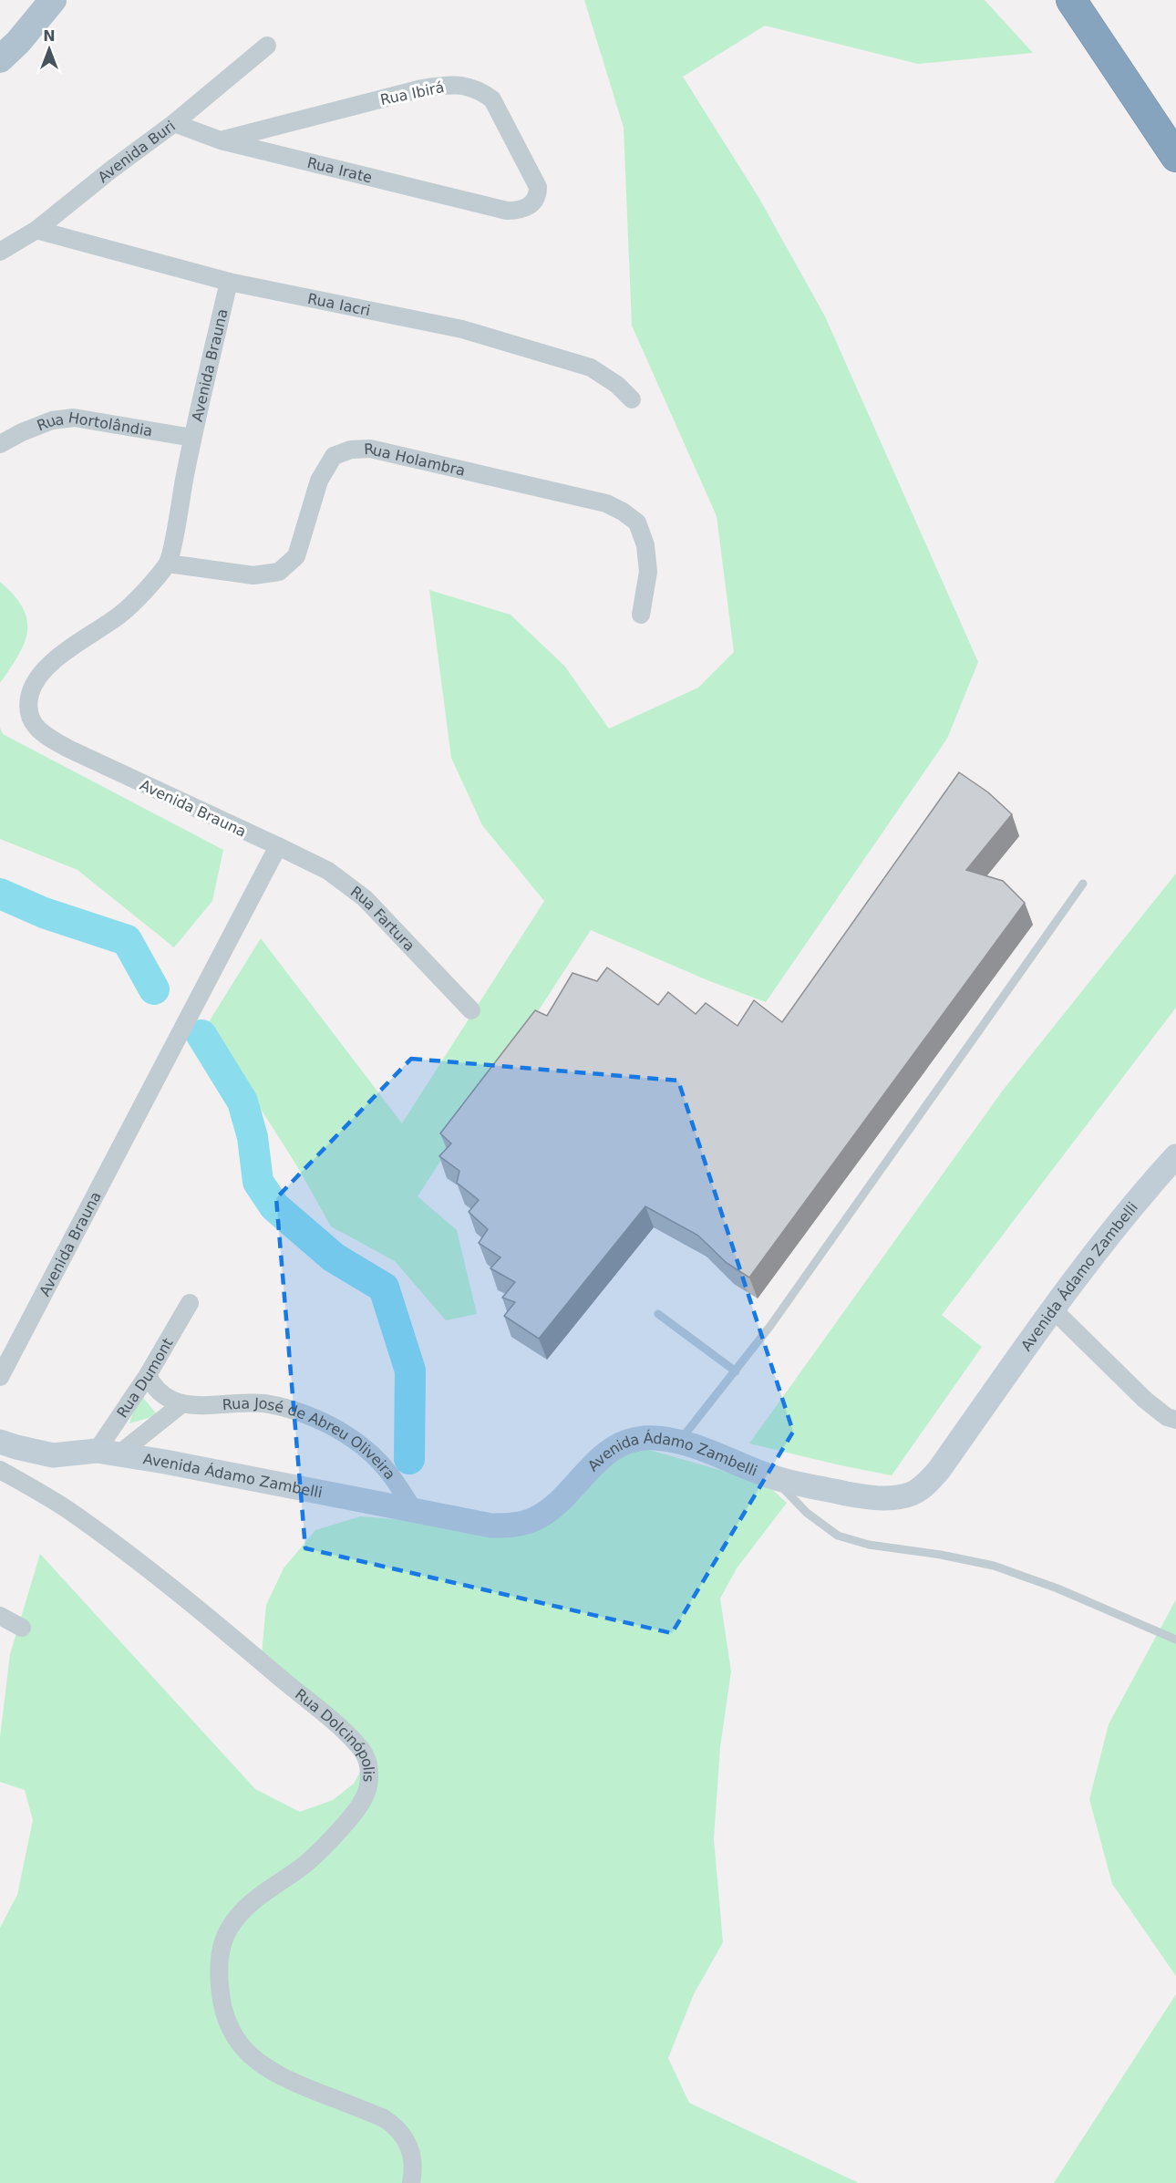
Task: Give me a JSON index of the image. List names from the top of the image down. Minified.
{"streets":{"street":["Rua Ibirá","Avenida Buri","Rua Irate","Rua Iacri","Avenida Brauna","Rua Hortolândia","Rua Holambra","Rua Fartura","Avenida Ádamo Zambelli","Rua Dumont","Rua José de Abreu Oliveira","Rua Dolcinópolis"]},"crossings":[["Rua Ibirá","Rua Irate"],["Avenida Buri","Rua Irate"],["Avenida Buri","Rua Iacri"],["Rua Iacri","Avenida Brauna"],["Avenida Brauna","Rua Hortolândia"],["Avenida Brauna","Rua Holambra"],["Avenida Brauna","Rua Fartura"],["Avenida Ádamo Zambelli","Rua Dumont"],["Avenida Ádamo Zambelli","Rua José de Abreu Oliveira"]],"north":"top"}
